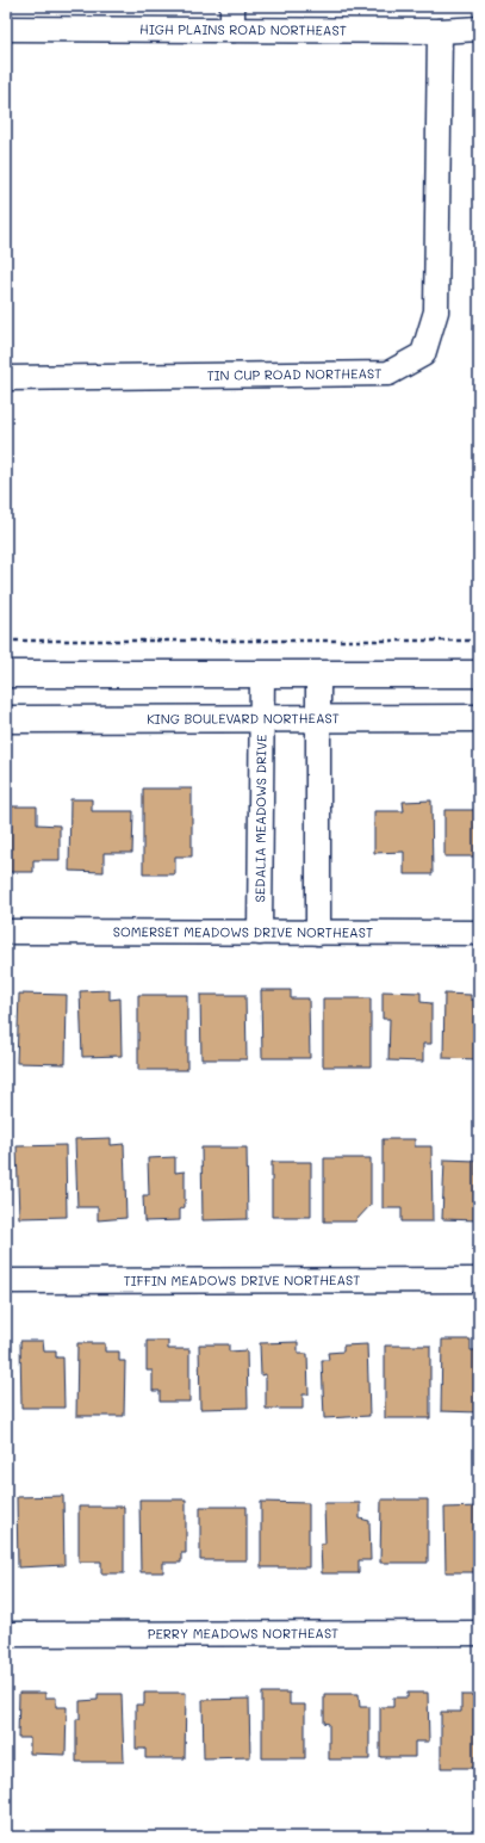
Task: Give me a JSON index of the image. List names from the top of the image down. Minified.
{"streets":{"street":["HIGH PLAINS ROAD NORTHEAST","TIN CUP ROAD NORTHEAST","KING BOULEVARD NORTHEAST","SEDALIA MEADOWS DRIVE","SOMERSET MEADOWS DRIVE NORTHEAST","TIFFIN MEADOWS DRIVE NORTHEAST","PERRY MEADOWS NORTHEAST"]},"crossings":[["HIGH PLAINS ROAD NORTHEAST","TIN CUP ROAD NORTHEAST"],["KING BOULEVARD NORTHEAST","SEDALIA MEADOWS DRIVE"],["SEDALIA MEADOWS DRIVE","SOMERSET MEADOWS DRIVE NORTHEAST"]]}
